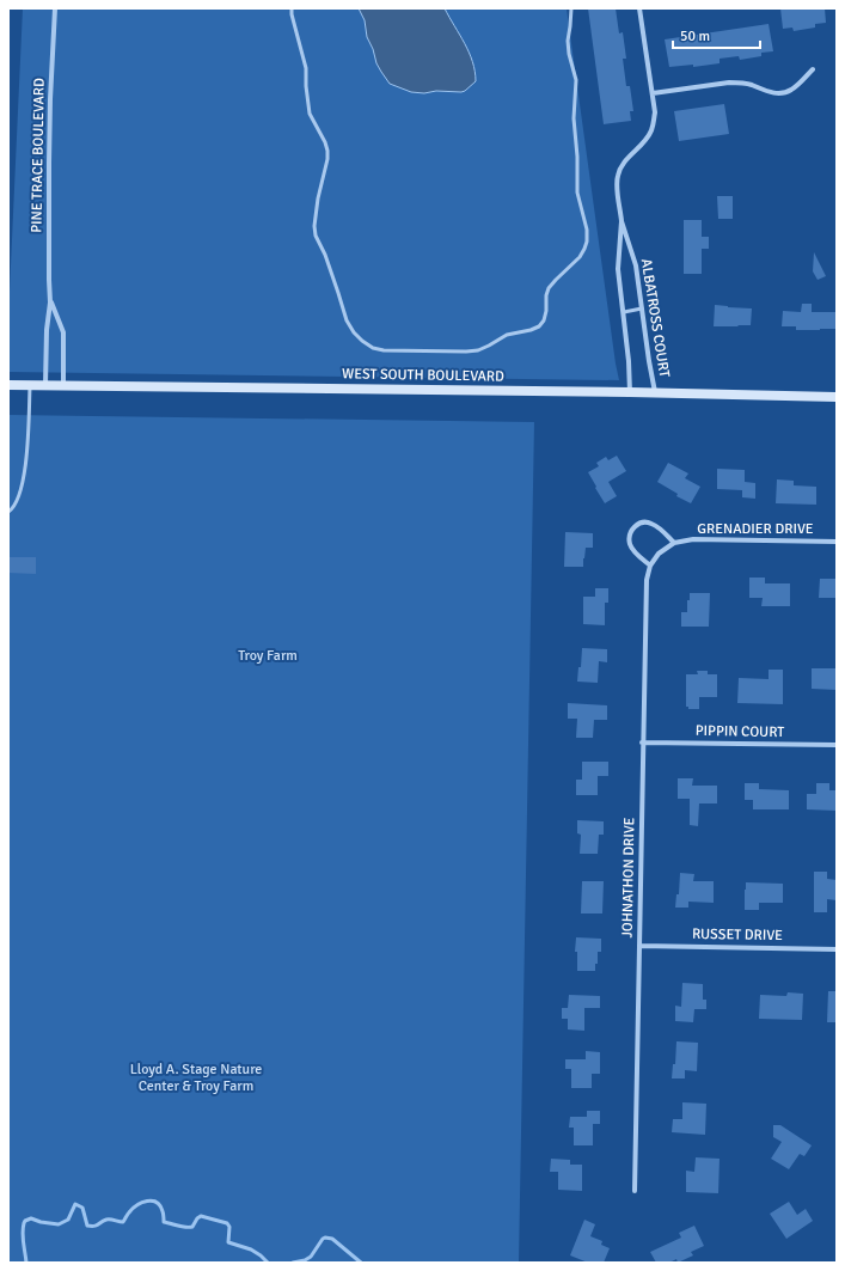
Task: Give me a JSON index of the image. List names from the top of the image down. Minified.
{"streets":{"main road":["WEST SOUTH BOULEVARD"],"street":["PINE TRACE BOULEVARD","ALBATROSS COURT","GRENADIER DRIVE","PIPPIN COURT","JOHNATHON DRIVE","RUSSET DRIVE"]},"crossings":[["PINE TRACE BOULEVARD","WEST SOUTH BOULEVARD"],["ALBATROSS COURT","WEST SOUTH BOULEVARD"],["GRENADIER DRIVE","JOHNATHON DRIVE"],["PIPPIN COURT","JOHNATHON DRIVE"],["JOHNATHON DRIVE","RUSSET DRIVE"]],"parks":["Troy Farm","Lloyd A. Stage Nature Center & Troy Farm"],"scale_bar":"50 m"}
